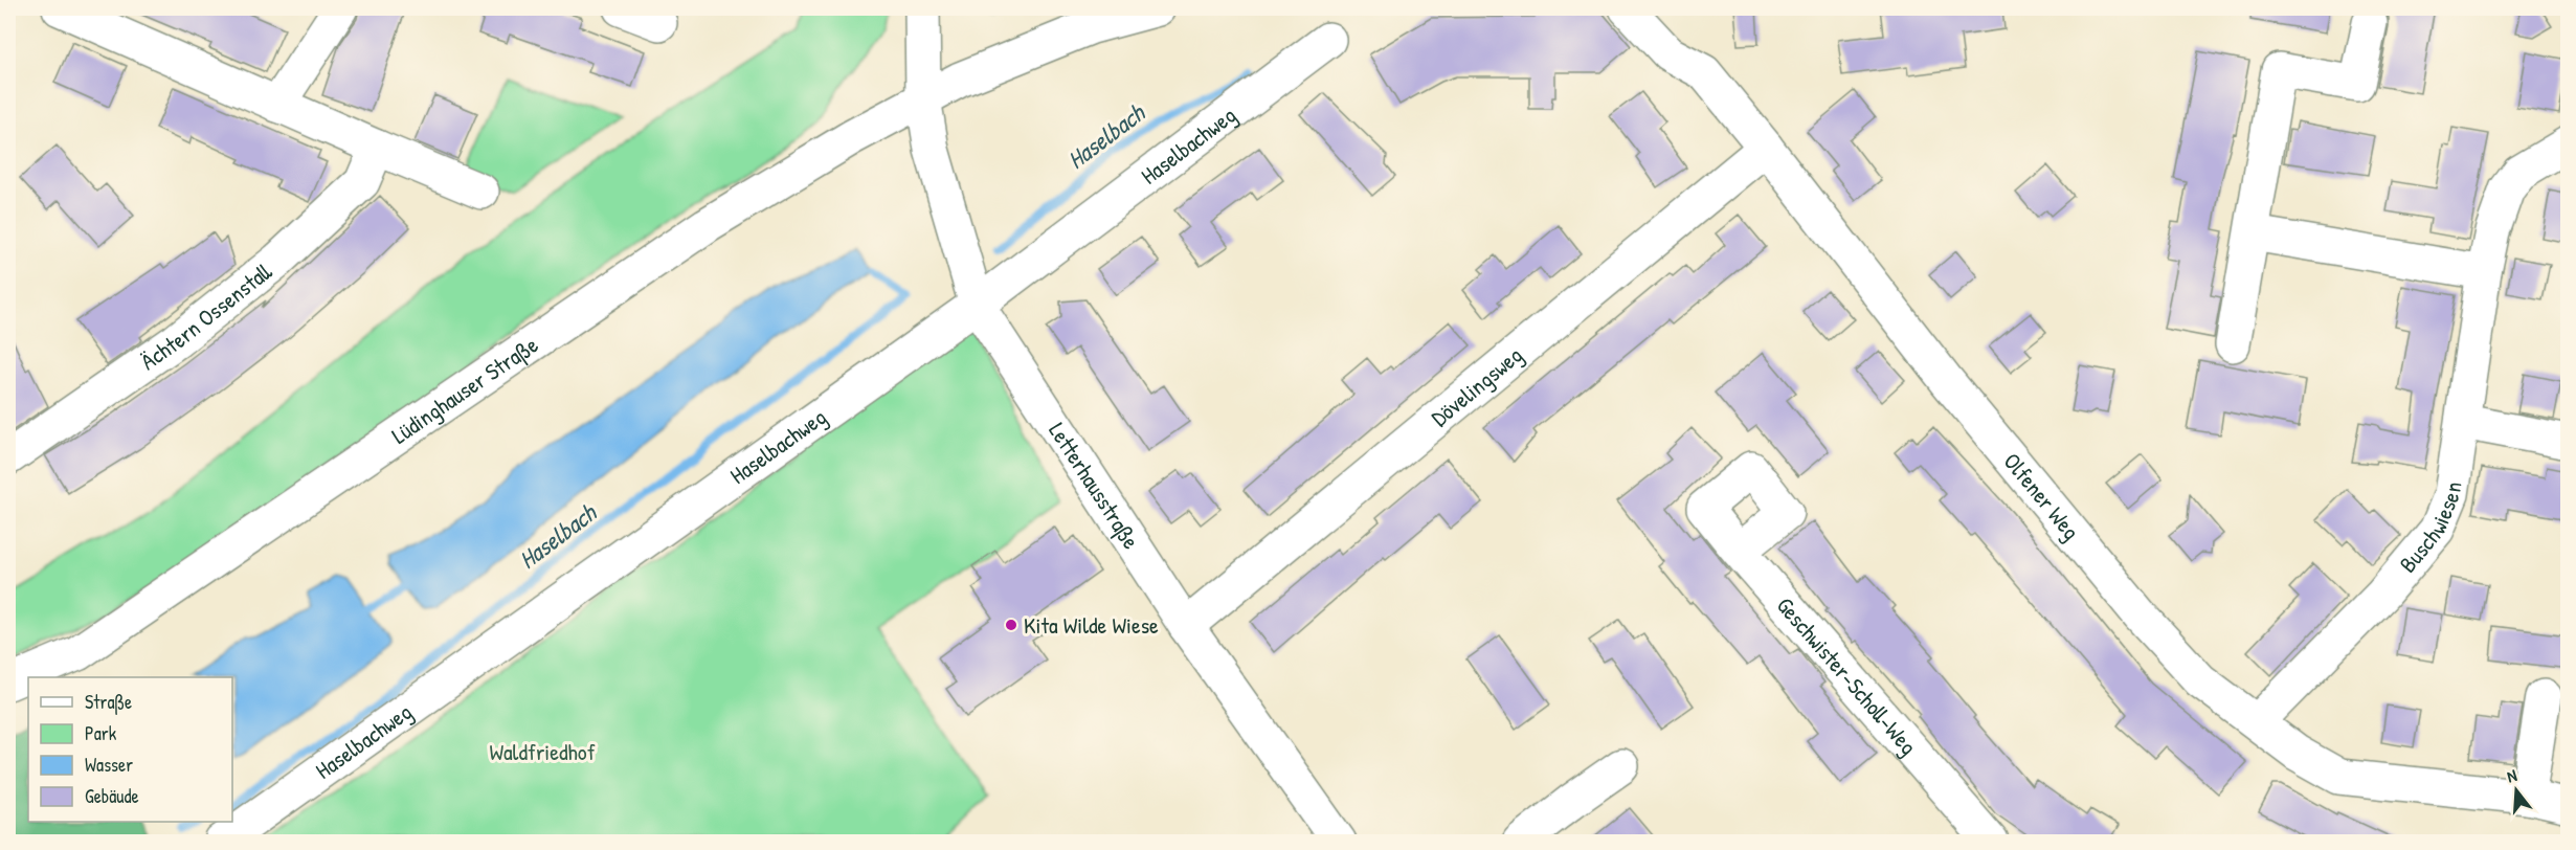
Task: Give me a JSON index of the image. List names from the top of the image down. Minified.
{"streets":{"street":["Haselbachweg","Ächtern Ossenstall","Dövelingsweg","Lüdinghauser Straße","Letterhausstraße","Olfener Weg","Buschwiesen","Geschwister-Scholl-Weg"]},"crossings":[["Haselbachweg","Letterhausstraße"],["Dövelingsweg","Letterhausstraße"],["Dövelingsweg","Olfener Weg"],["Lüdinghauser Straße","Letterhausstraße"],["Olfener Weg","Buschwiesen"]],"water":["Haselbach"],"parks":["Waldfriedhof"],"places":["Kita Wilde Wiese"],"legend":["Straße","Park","Wasser","Gebäude"],"north":"top"}
